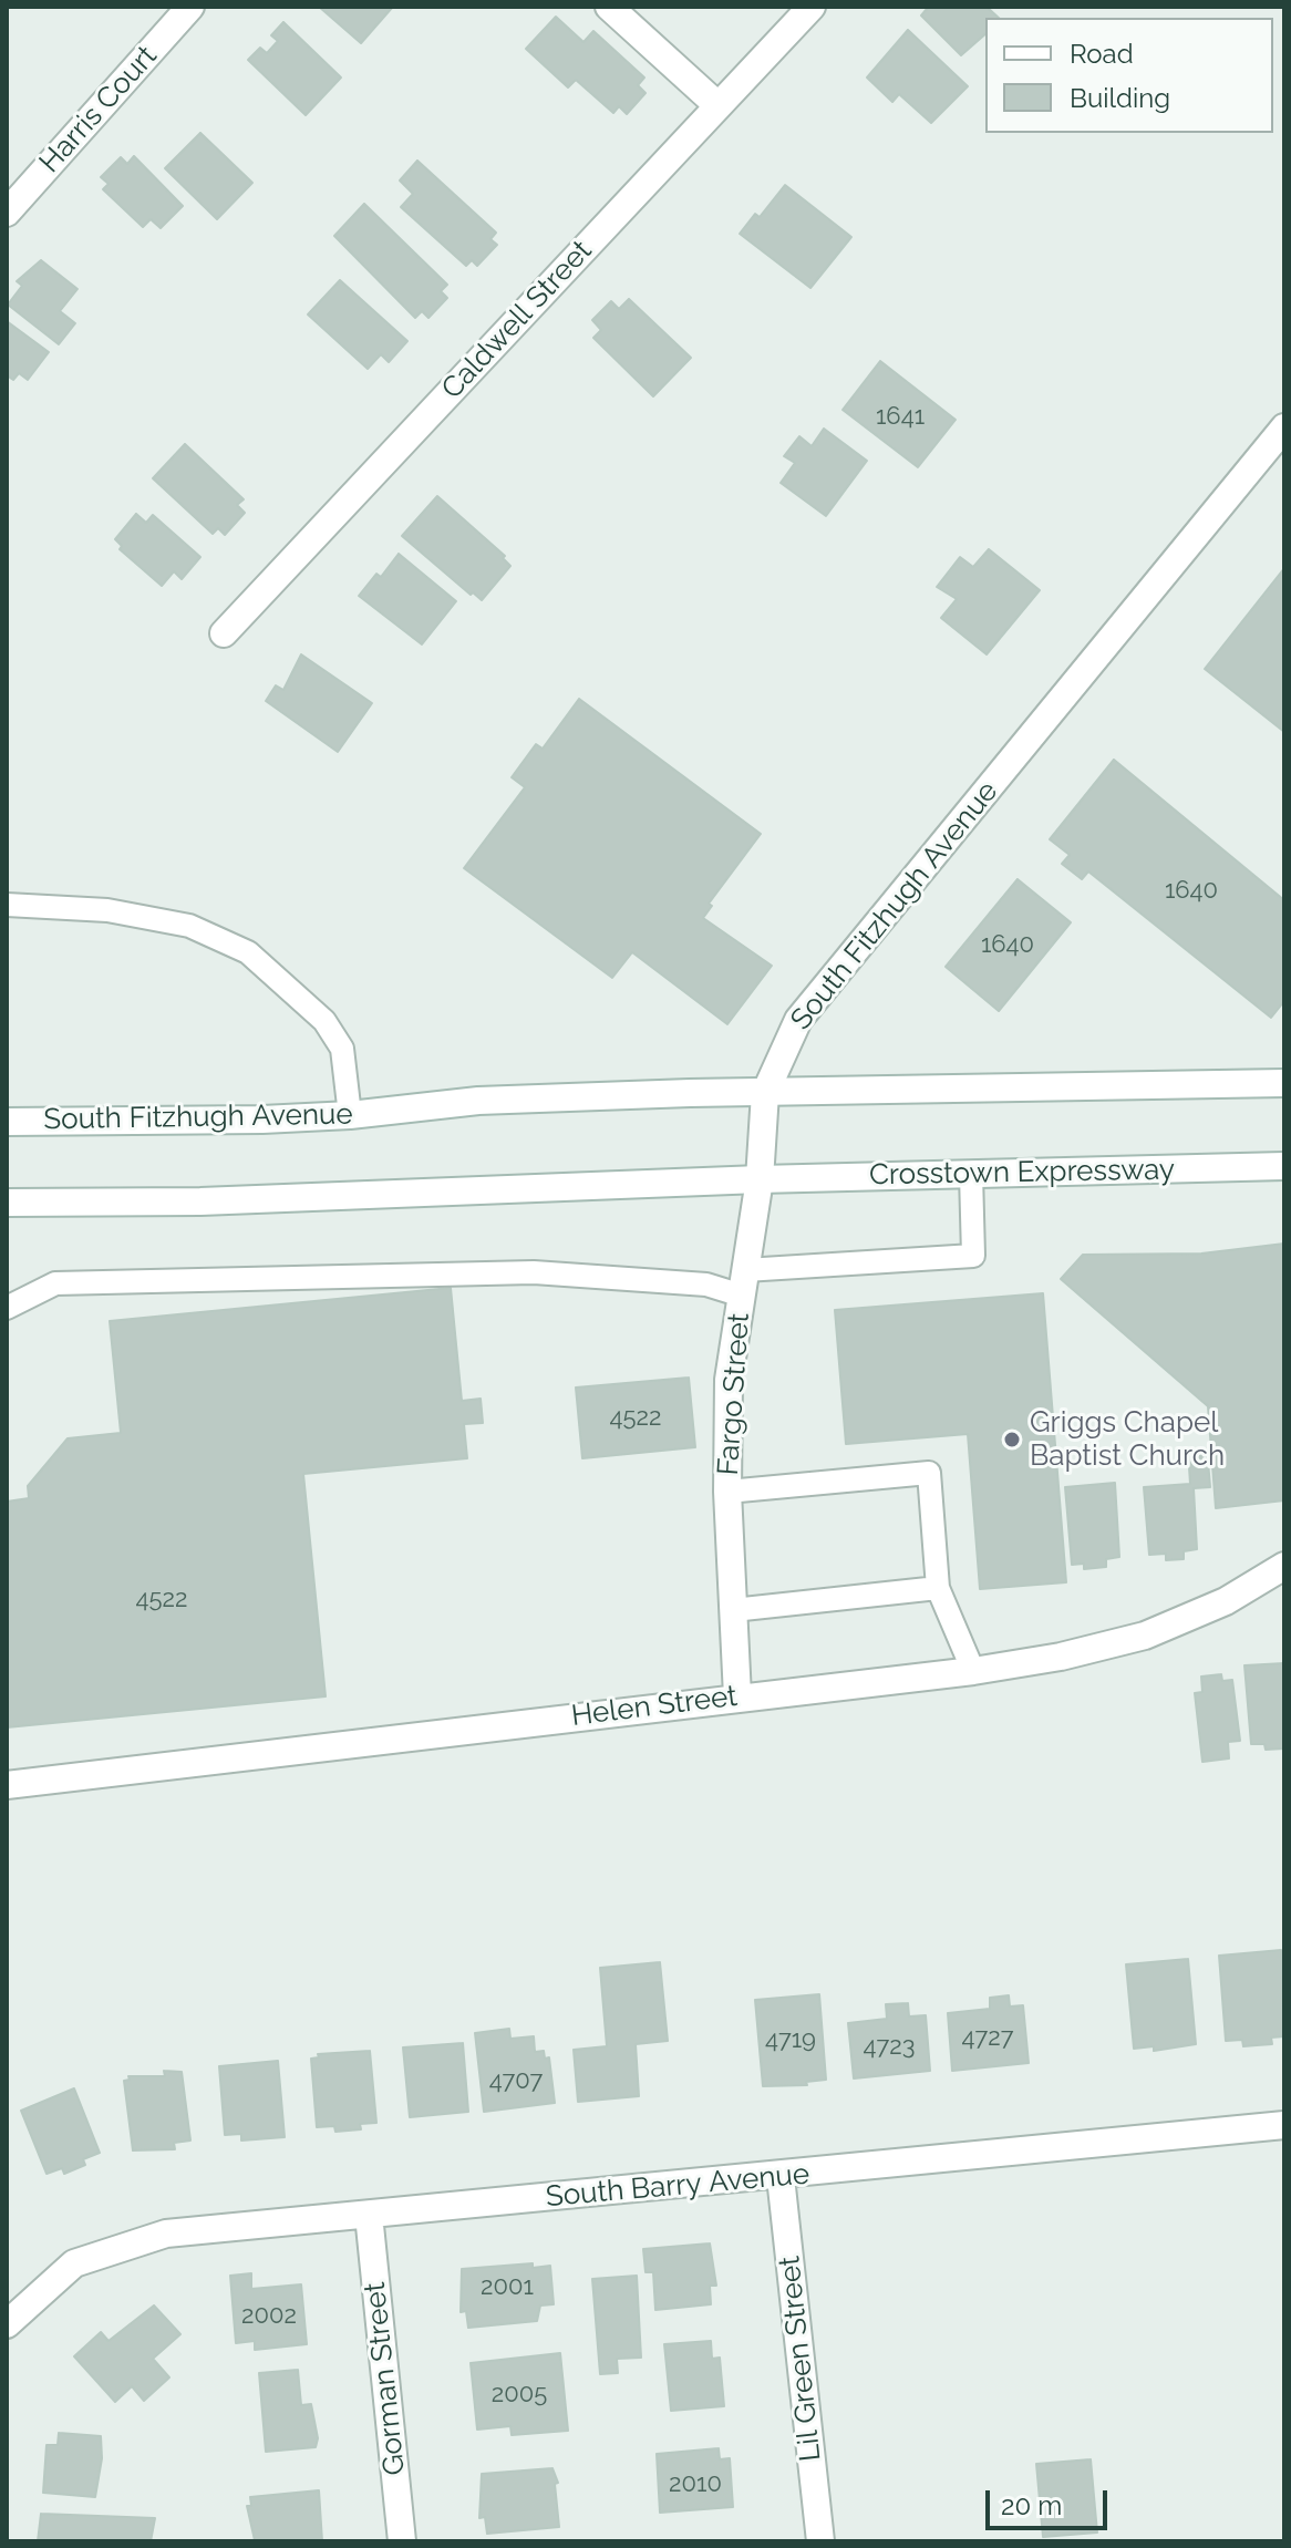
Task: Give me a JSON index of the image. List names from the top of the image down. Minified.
{"streets":{"street":["Harris Court","Caldwell Street","South Fitzhugh Avenue","Crosstown Expressway","Fargo Street","Helen Street","South Barry Avenue","Lil Green Street","Gorman Street"]},"crossings":[["South Fitzhugh Avenue","Fargo Street"],["Crosstown Expressway","Fargo Street"],["Fargo Street","Helen Street"],["South Barry Avenue","Lil Green Street"],["South Barry Avenue","Gorman Street"]],"places":["Griggs Chapel Baptist Church"],"house_numbers":["1641","1640","1640","4522","4522","4727","4719","4723","4707","2001","2002","2005","2010"],"legend":["Road","Building"],"scale_bar":"20 m"}
